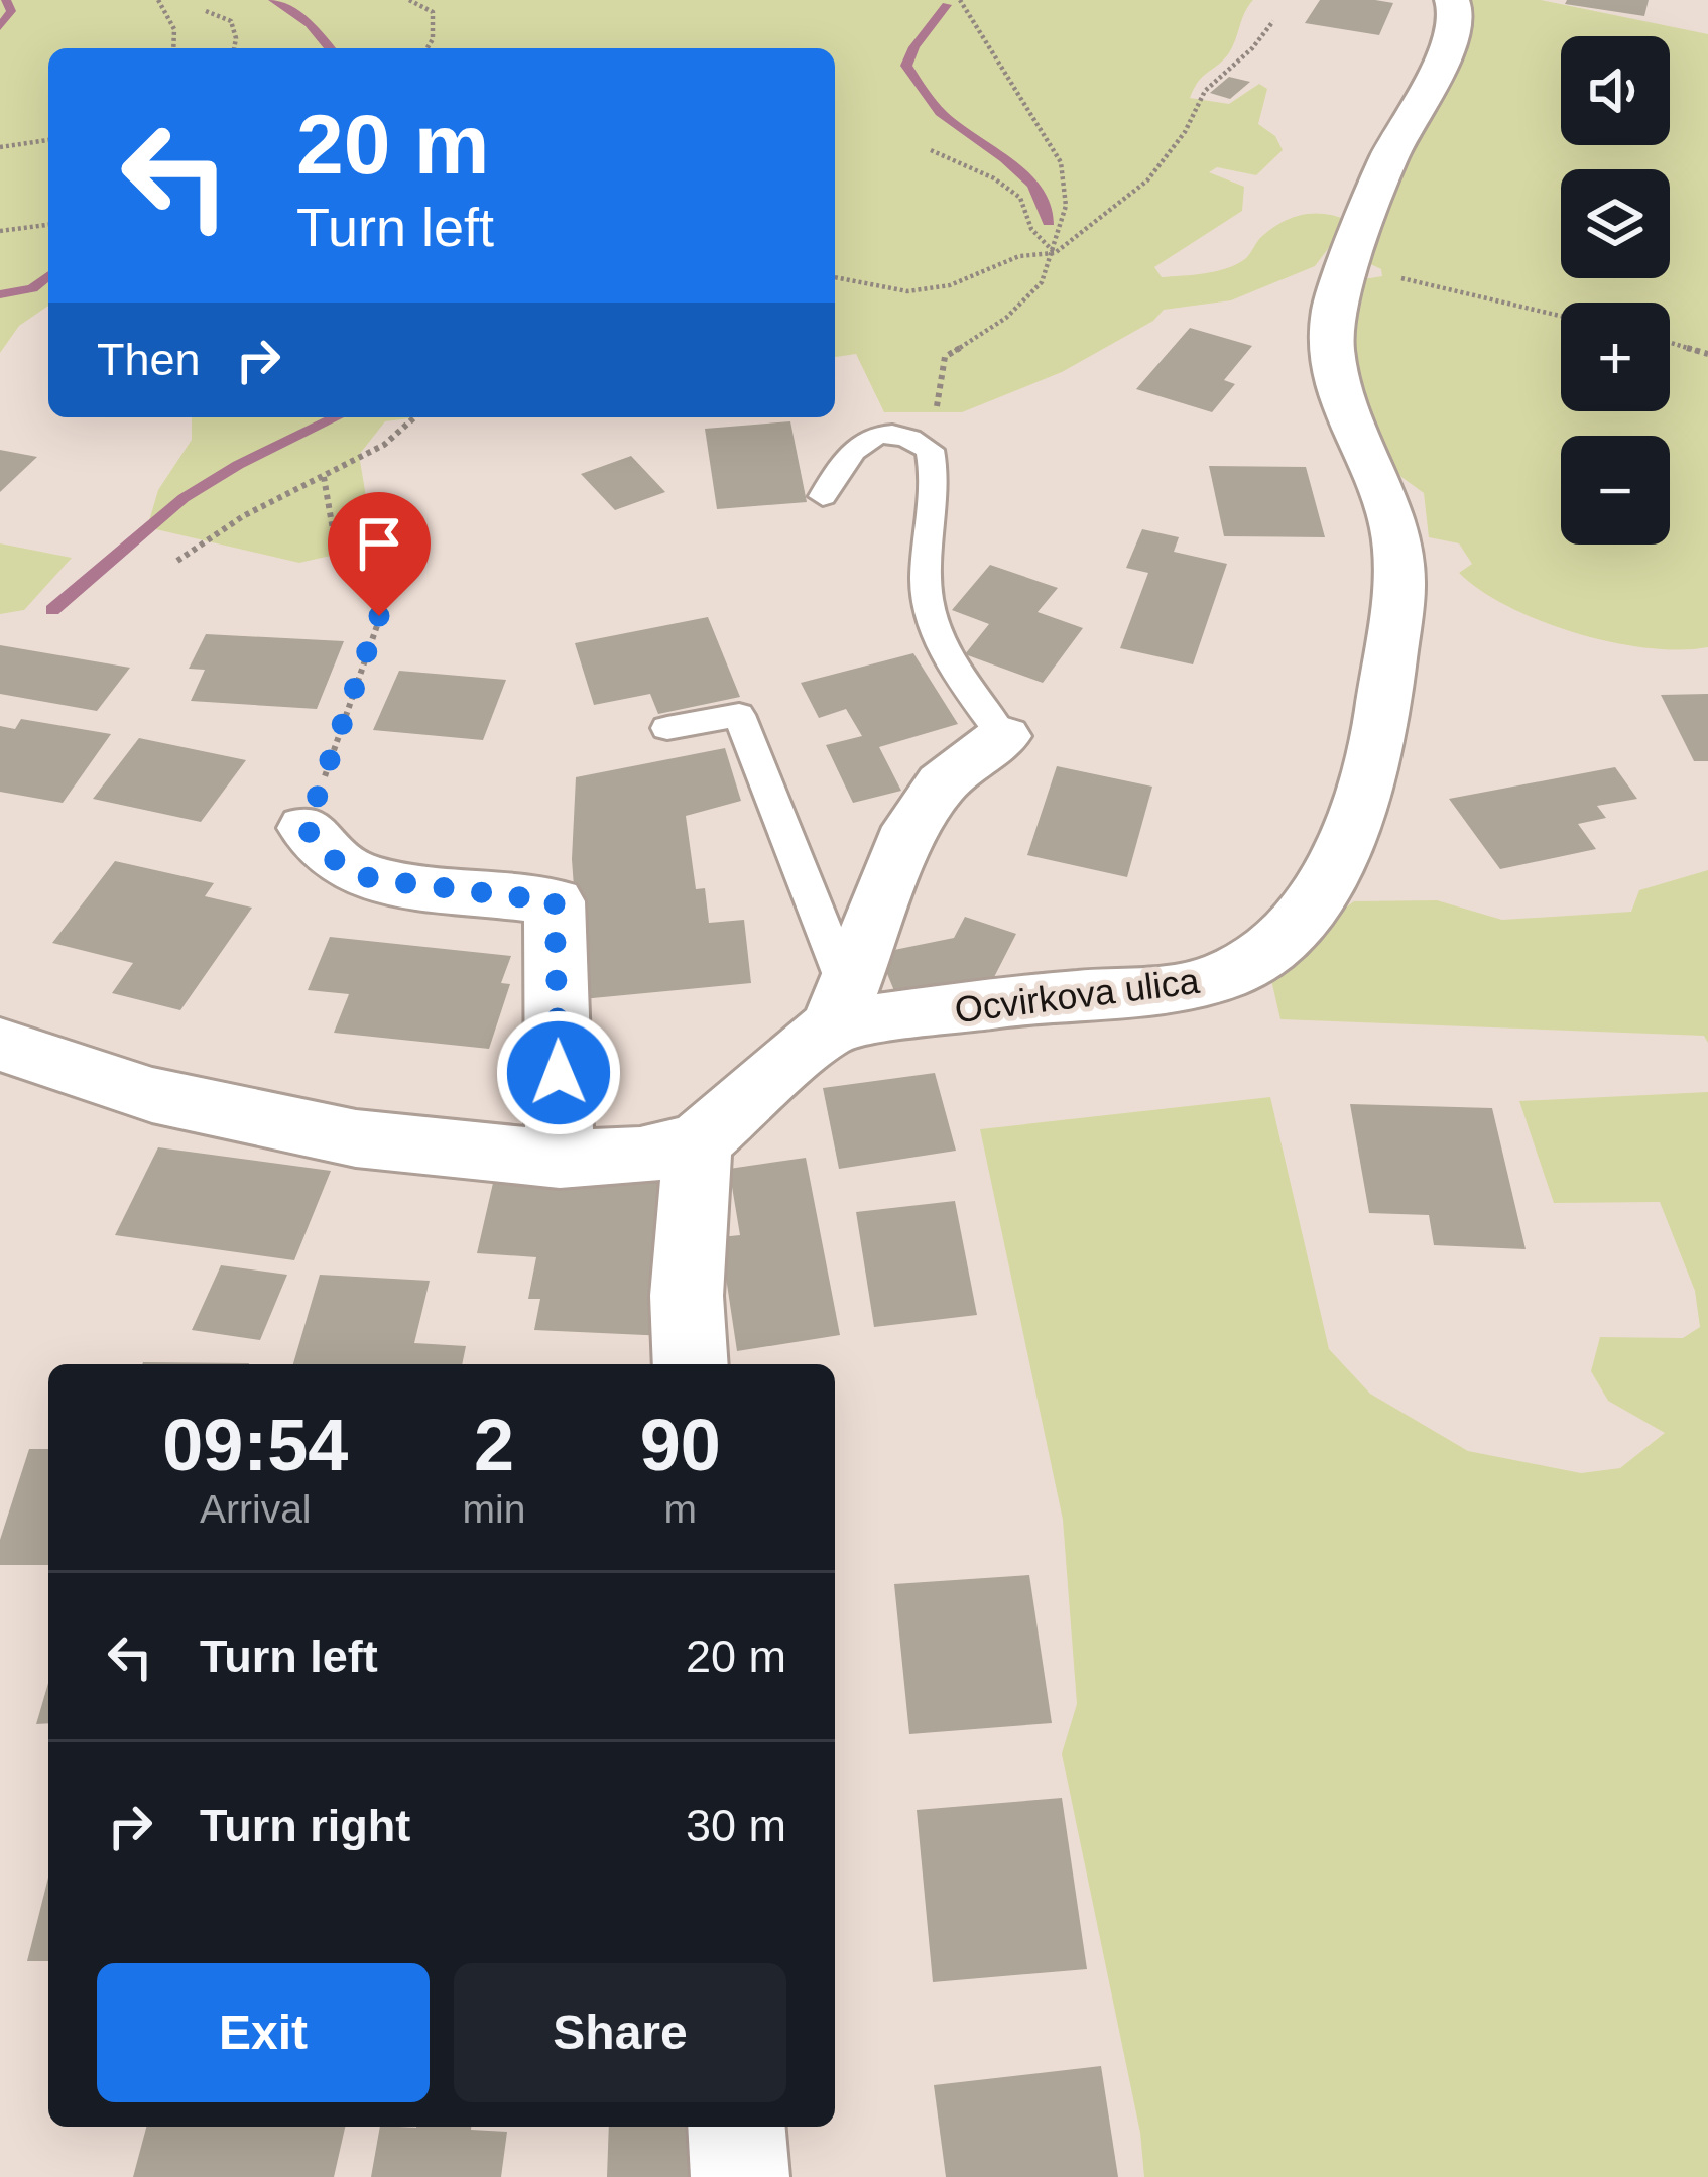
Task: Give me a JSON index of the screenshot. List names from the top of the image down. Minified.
{"streets":{"street":["Ocvirkova ulica"]},"page":{"map_buttons":["+","−"],"turn":["20 m","Turn left"],"then":"Then","eta":["09:54","Arrival","2","min","90","m"],"list":[{"name":"Turn left","value":"20 m"},{"name":"Turn right","value":"30 m"}],"buttons":["Exit","Share"]}}
